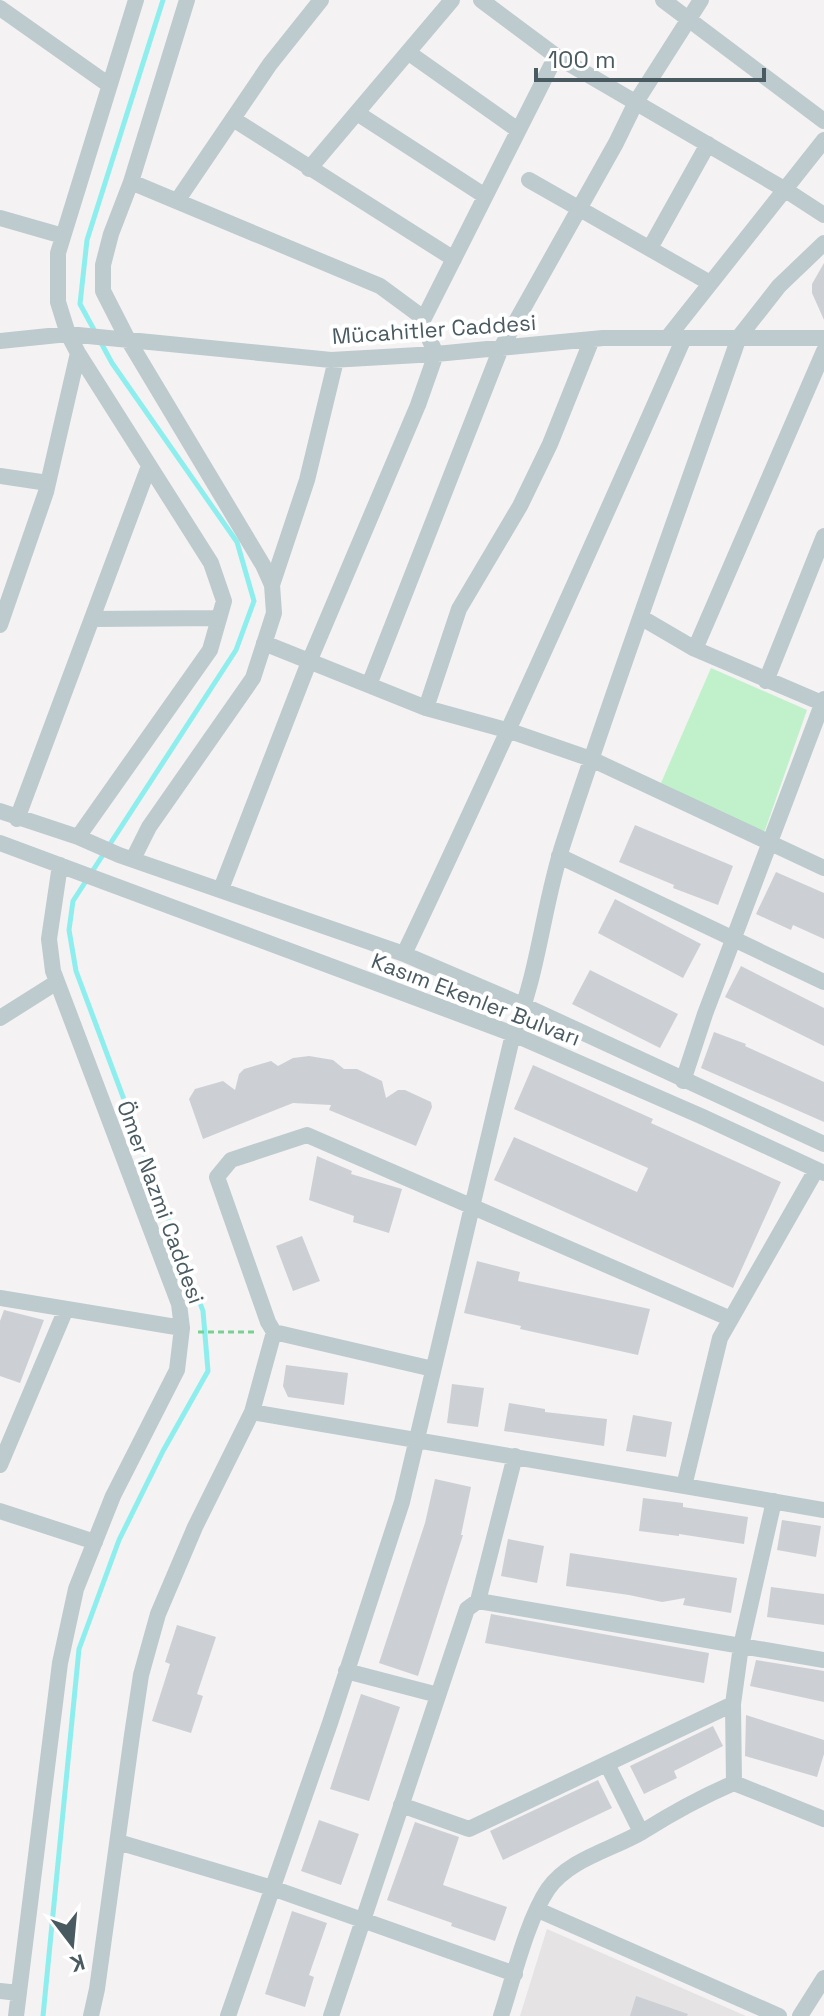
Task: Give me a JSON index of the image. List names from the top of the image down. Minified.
{"streets":{"street":["Mücahitler Caddesi","Kasım Ekenler Bulvarı","Ömer Nazmi Caddesi"]},"crossings":[["Kasım Ekenler Bulvarı","Ömer Nazmi Caddesi"]],"scale_bar":"100 m","north":"bottom"}
